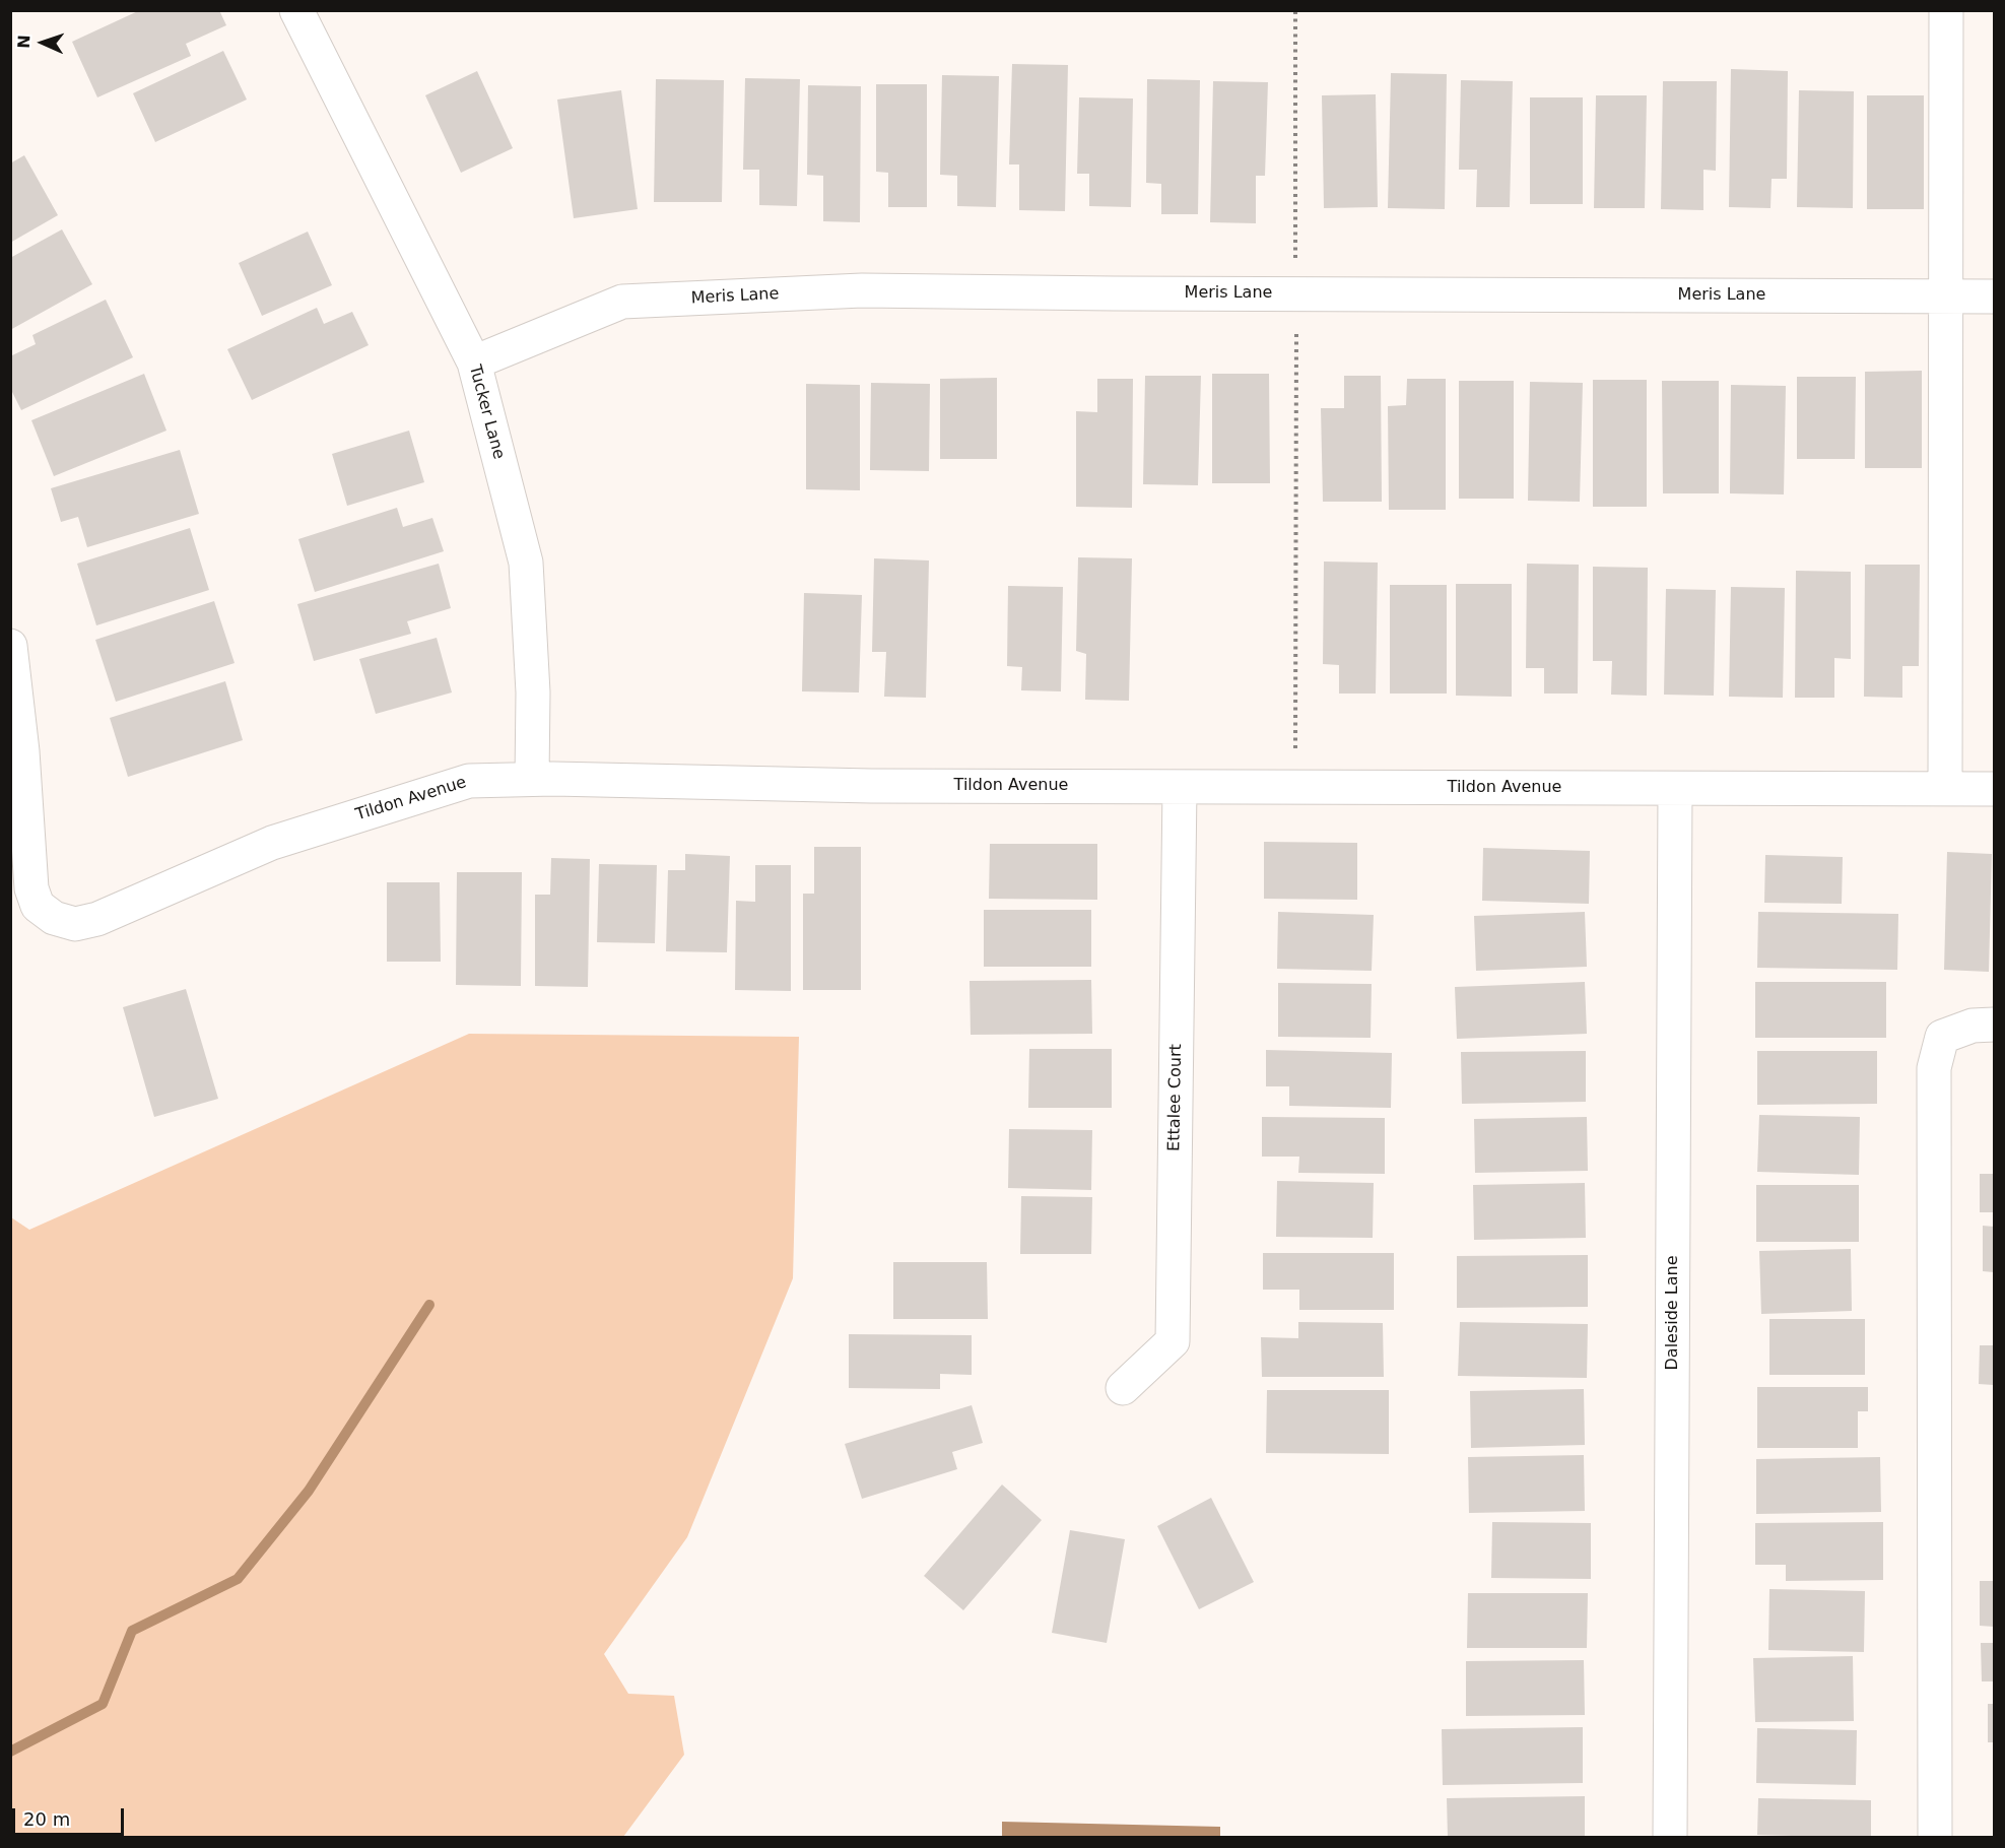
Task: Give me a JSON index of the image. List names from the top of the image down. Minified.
{"streets":{"street":["Meris Lane","Tucker Lane","Tildon Avenue","Ettalee Court","Daleside Lane"]},"crossings":[["Meris Lane","Tucker Lane"],["Tucker Lane","Tildon Avenue"],["Tildon Avenue","Ettalee Court"],["Tildon Avenue","Daleside Lane"]],"scale_bar":"20 m","north":"left"}
